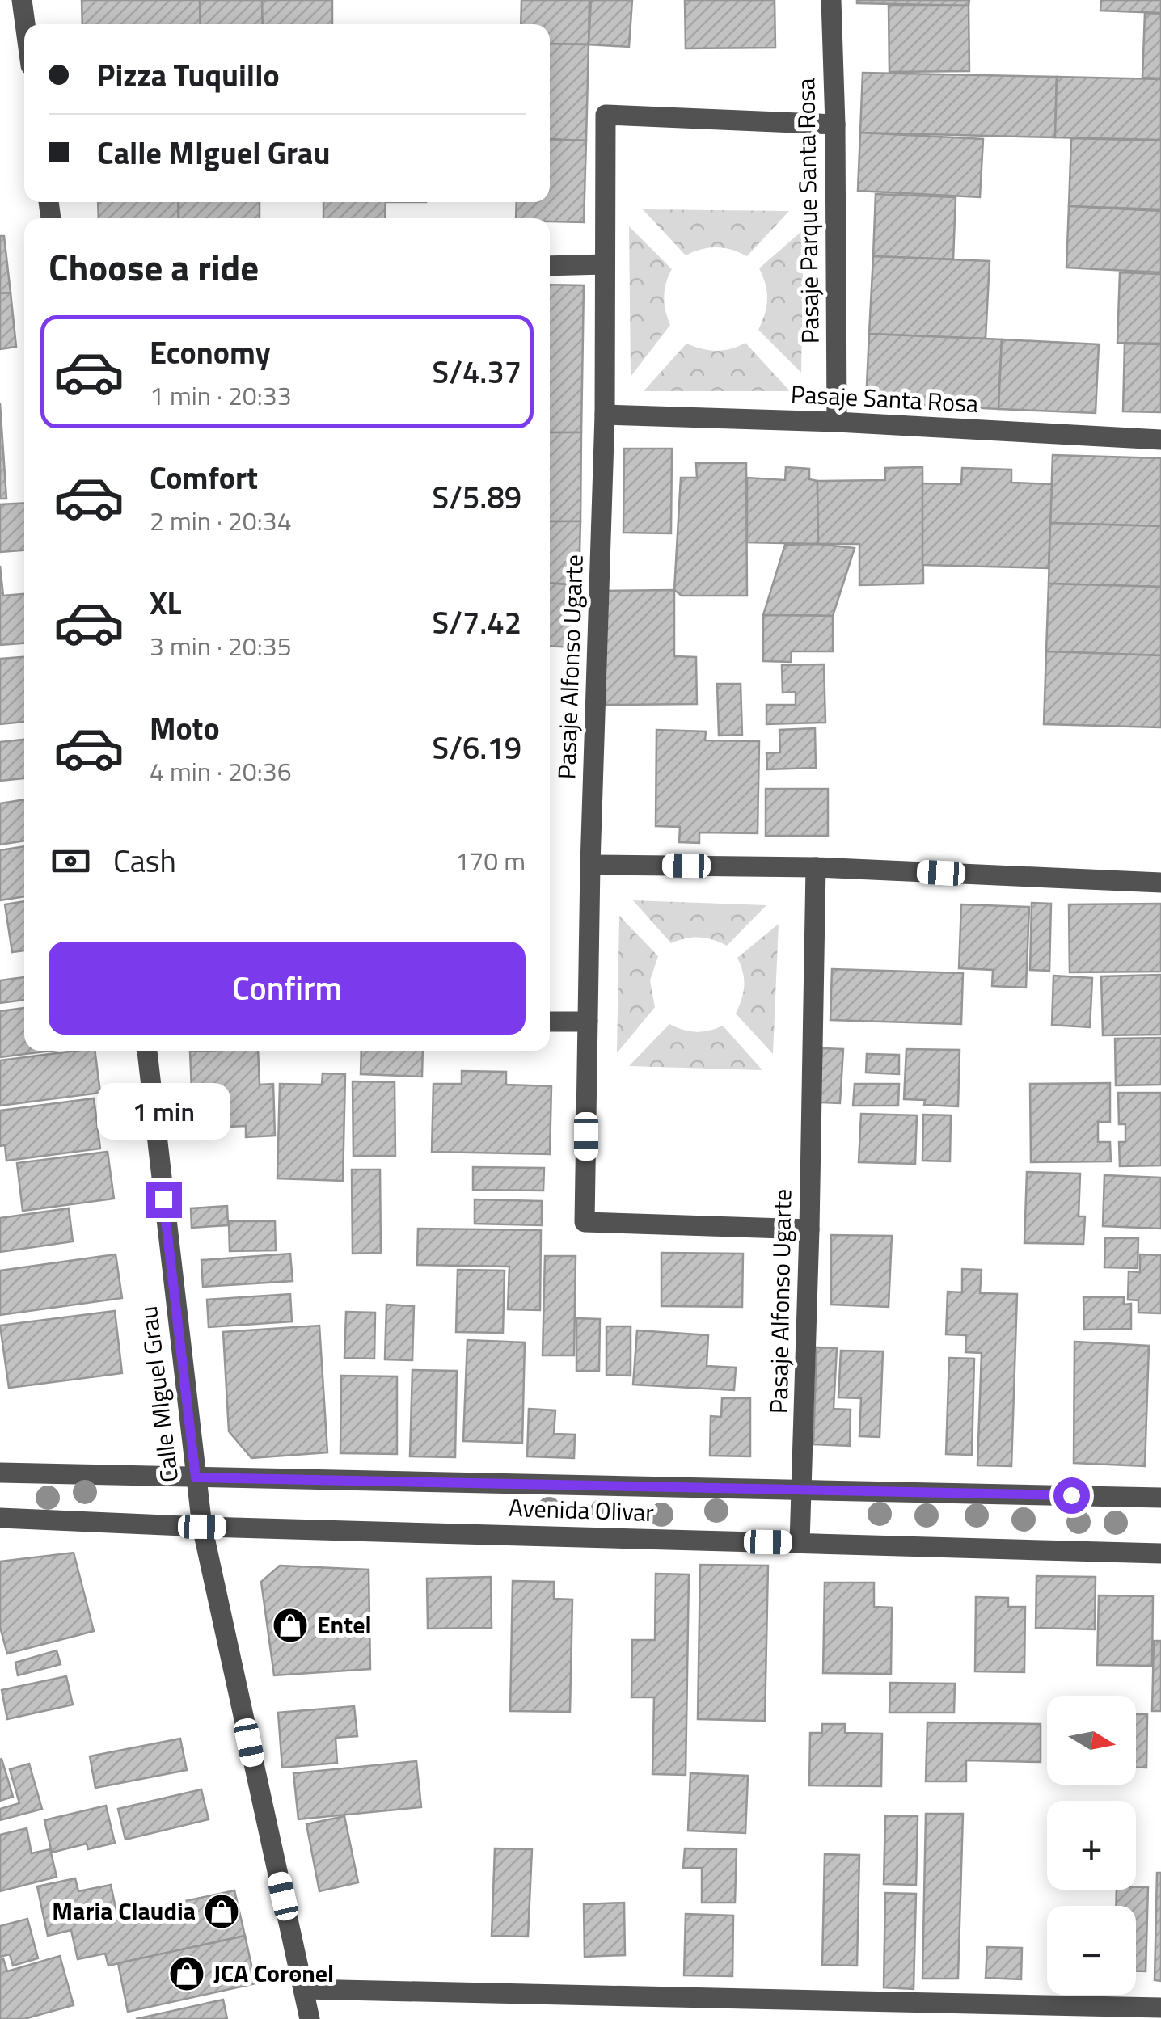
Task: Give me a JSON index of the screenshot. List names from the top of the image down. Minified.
{"streets":{"street":["Pasaje Parque Santa Rosa","Pasaje Santa Rosa","Pasaje Alfonso Ugarte","Calle MIguel Grau","Avenida Olivar"]},"crossings":[["Pasaje Parque Santa Rosa","Pasaje Santa Rosa"],["Pasaje Parque Santa Rosa","Pasaje Alfonso Ugarte"],["Pasaje Santa Rosa","Pasaje Alfonso Ugarte"],["Pasaje Alfonso Ugarte","Avenida Olivar"],["Calle MIguel Grau","Avenida Olivar"]],"places":{"shop":["Entel","Maria Claudia","JCA Coronel"]},"north":"right","page":{"banner":["Pizza Tuquillo","Calle MIguel Grau"],"heading":"Choose a ride","list":[{"name":"Economy","note":"1 min · 20:33","value":"S/4.37"},{"name":"Comfort","note":"2 min · 20:34","value":"S/5.89"},{"name":"XL","note":"3 min · 20:35","value":"S/7.42"},{"name":"Moto","note":"4 min · 20:36","value":"S/6.19"}],"pay":["Cash","170 m"],"buttons":"Confirm","bubble":"1 min","map_buttons":["+","−"]}}
